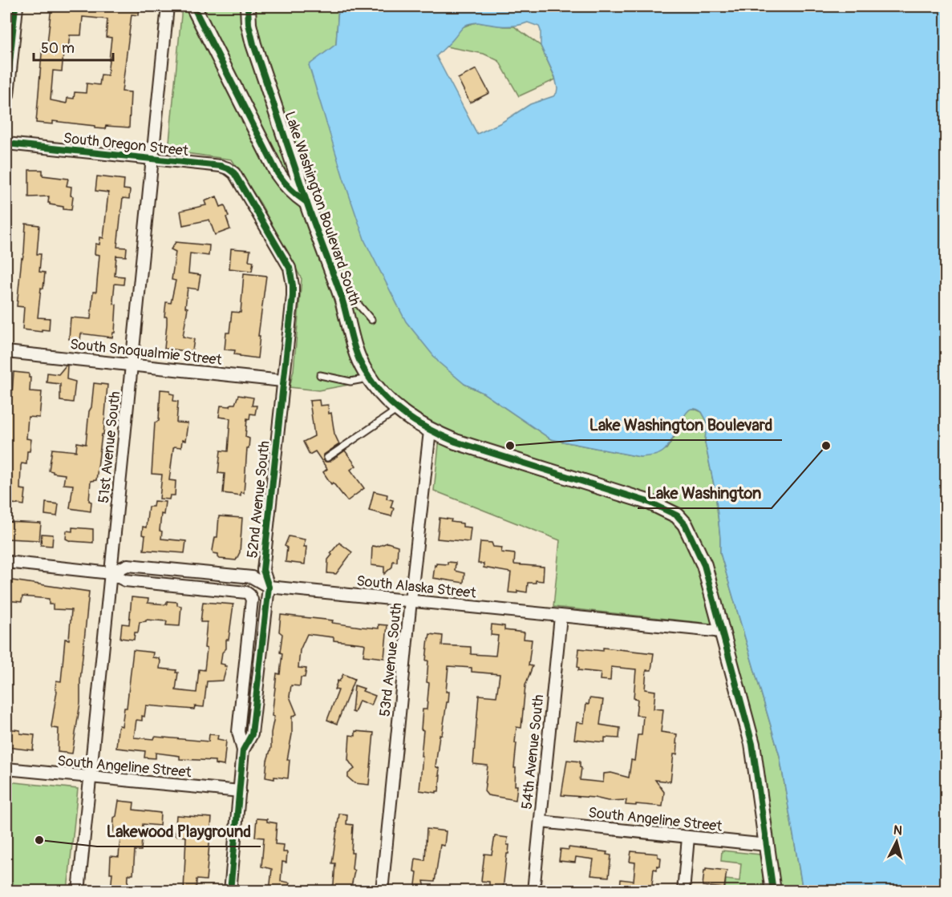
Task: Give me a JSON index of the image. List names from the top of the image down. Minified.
{"streets":{"main road":["Lake Washington Boulevard South"],"street":["South Oregon Street","South Snoqualmie Street","51st Avenue South","52nd Avenue South","South Alaska Street","53rd Avenue South","54th Avenue South","South Angeline Street"]},"crossings":[["South Oregon Street","51st Avenue South"],["South Oregon Street","52nd Avenue South"],["Lake Washington Boulevard South","South Alaska Street"],["Lake Washington Boulevard South","53rd Avenue South"],["Lake Washington Boulevard South","South Angeline Street"],["South Snoqualmie Street","51st Avenue South"],["South Snoqualmie Street","52nd Avenue South"],["51st Avenue South","South Alaska Street"],["51st Avenue South","South Angeline Street"],["52nd Avenue South","South Alaska Street"],["52nd Avenue South","South Angeline Street"],["South Alaska Street","53rd Avenue South"],["South Alaska Street","54th Avenue South"],["54th Avenue South","South Angeline Street"]],"places":["Lake Washington Boulevard","Lake Washington","Lakewood Playground"],"scale_bar":"50 m","north":"top"}
